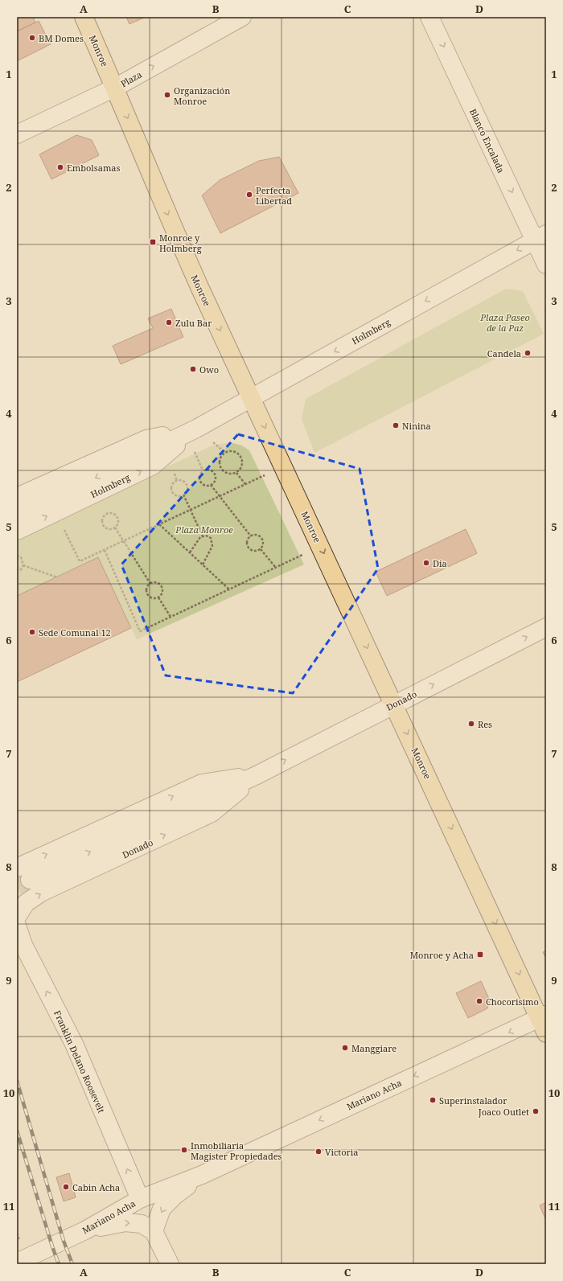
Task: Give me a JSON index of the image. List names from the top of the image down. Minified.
{"streets":{"main road":["Monroe"],"street":["Plaza","Blanco Encalada","Holmberg","Donado","Franklin Delano Roosevelt","Mariano Acha"]},"crossings":[["Monroe","Plaza"],["Monroe","Holmberg"],["Monroe","Donado"],["Monroe","Mariano Acha"],["Blanco Encalada","Holmberg"],["Franklin Delano Roosevelt","Mariano Acha"]],"one_way":["Monroe","Plaza","Blanco Encalada","Donado","Franklin Delano Roosevelt","Mariano Acha"],"parks":["Plaza Paseo de la Paz","Plaza Monroe"],"places":{"other":["BM Domes","Organización Monroe","Embolsamas","Perfecta Libertad","Zulu Bar","Candela","Owo","Ninina","Dia","Sede Comunal 12","Res","Chocorisimo","Manggiare","Superinstalador","Joaco Outlet","Inmobiliaria Magister Propiedades","Victoria","Cabin Acha"],"transit":["Monroe y Holmberg","Monroe y Acha"]},"grid":{"columns":["A","B","C","D"],"rows":["1","2","3","4","5","6","7","8","9","10","11"]}}
